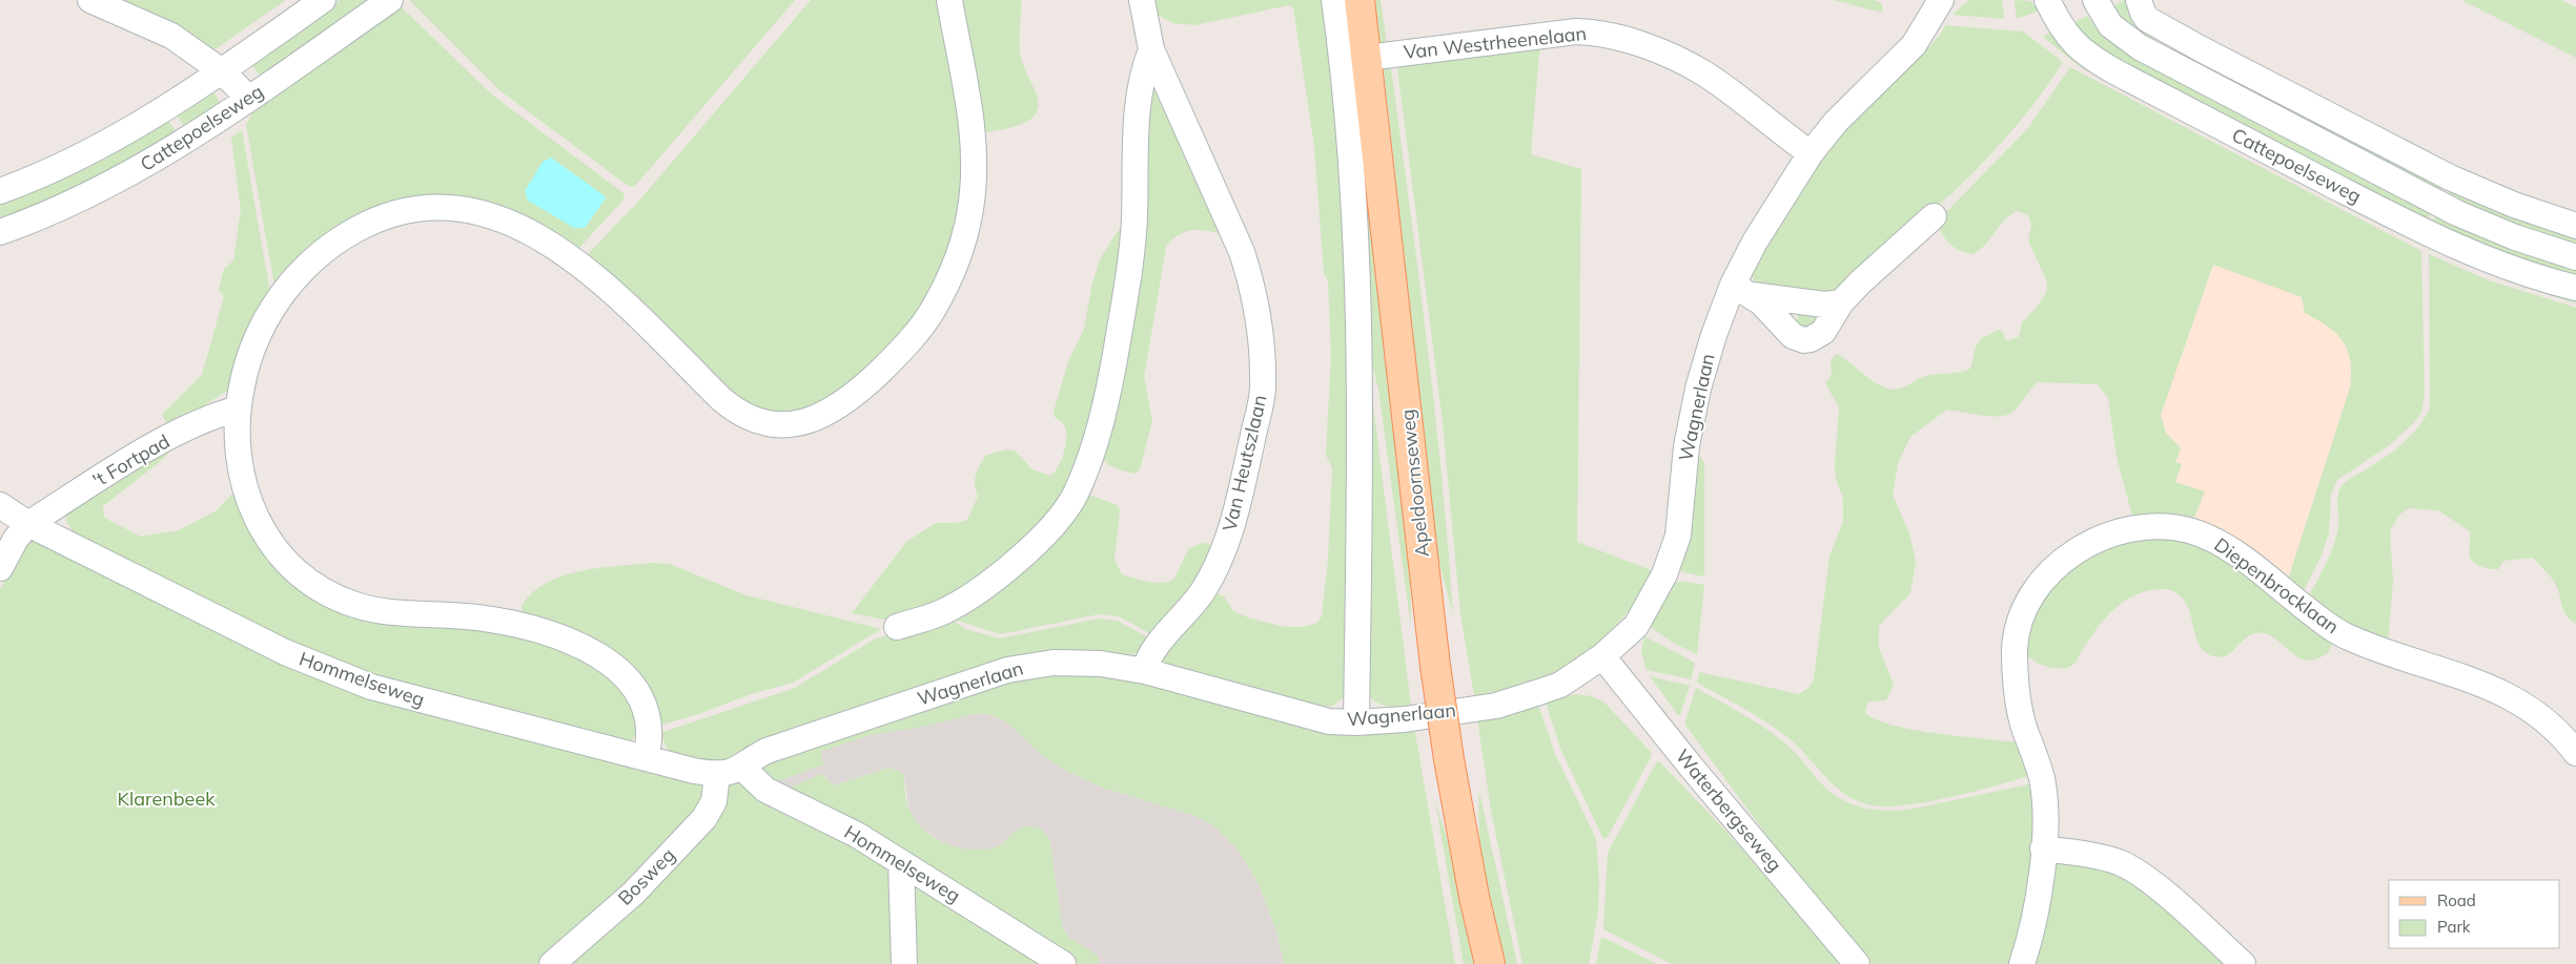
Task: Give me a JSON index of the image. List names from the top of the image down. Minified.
{"streets":{"main road":["Apeldoornseweg"],"street":["Van Westrheenelaan","Cattepoelseweg","Wagnerlaan","'t Fortpad","Van Heutszlaan","Diepenbrocklaan","Hommelseweg","Waterbergseweg","Bosweg"]},"crossings":[["Van Westrheenelaan","Wagnerlaan"],["Van Westrheenelaan","Apeldoornseweg"],["Wagnerlaan","Van Heutszlaan"],["Wagnerlaan","Hommelseweg"],["Wagnerlaan","Waterbergseweg"],["Wagnerlaan","Bosweg"],["'t Fortpad","Hommelseweg"],["Hommelseweg","Bosweg"]],"parks":["Klarenbeek"],"legend":["Road","Park"]}
